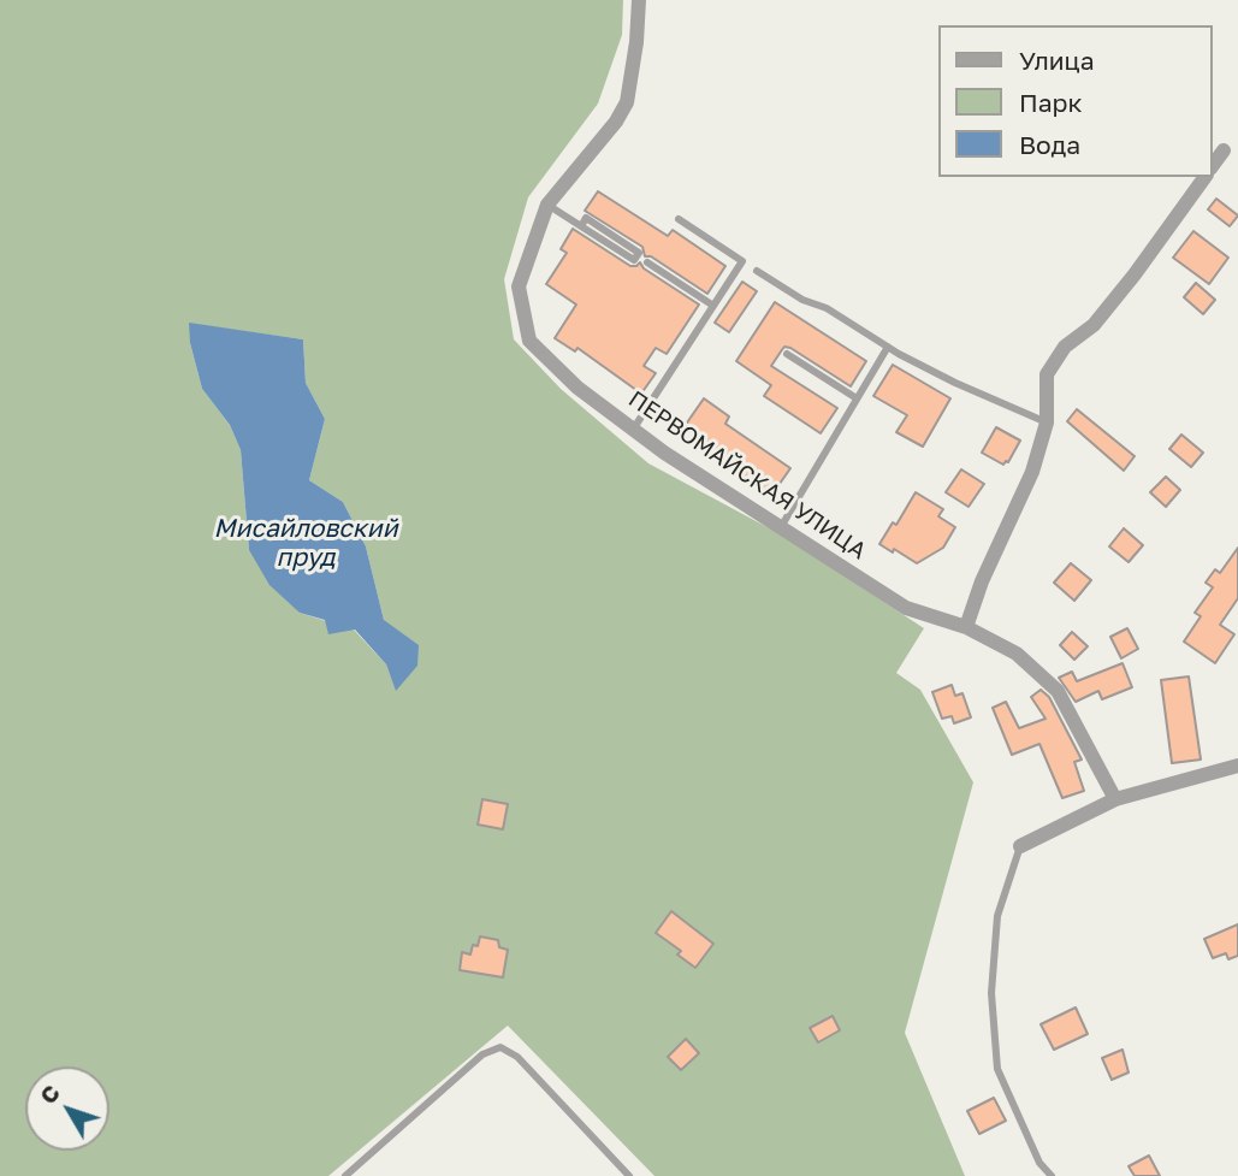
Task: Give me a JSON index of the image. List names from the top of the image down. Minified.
{"streets":{"street":["ПЕРВОМАЙСКАЯ УЛИЦА"]},"water":["Мисайловский пруд"],"legend":["Улица","Парк","Вода"],"north":"top left"}
